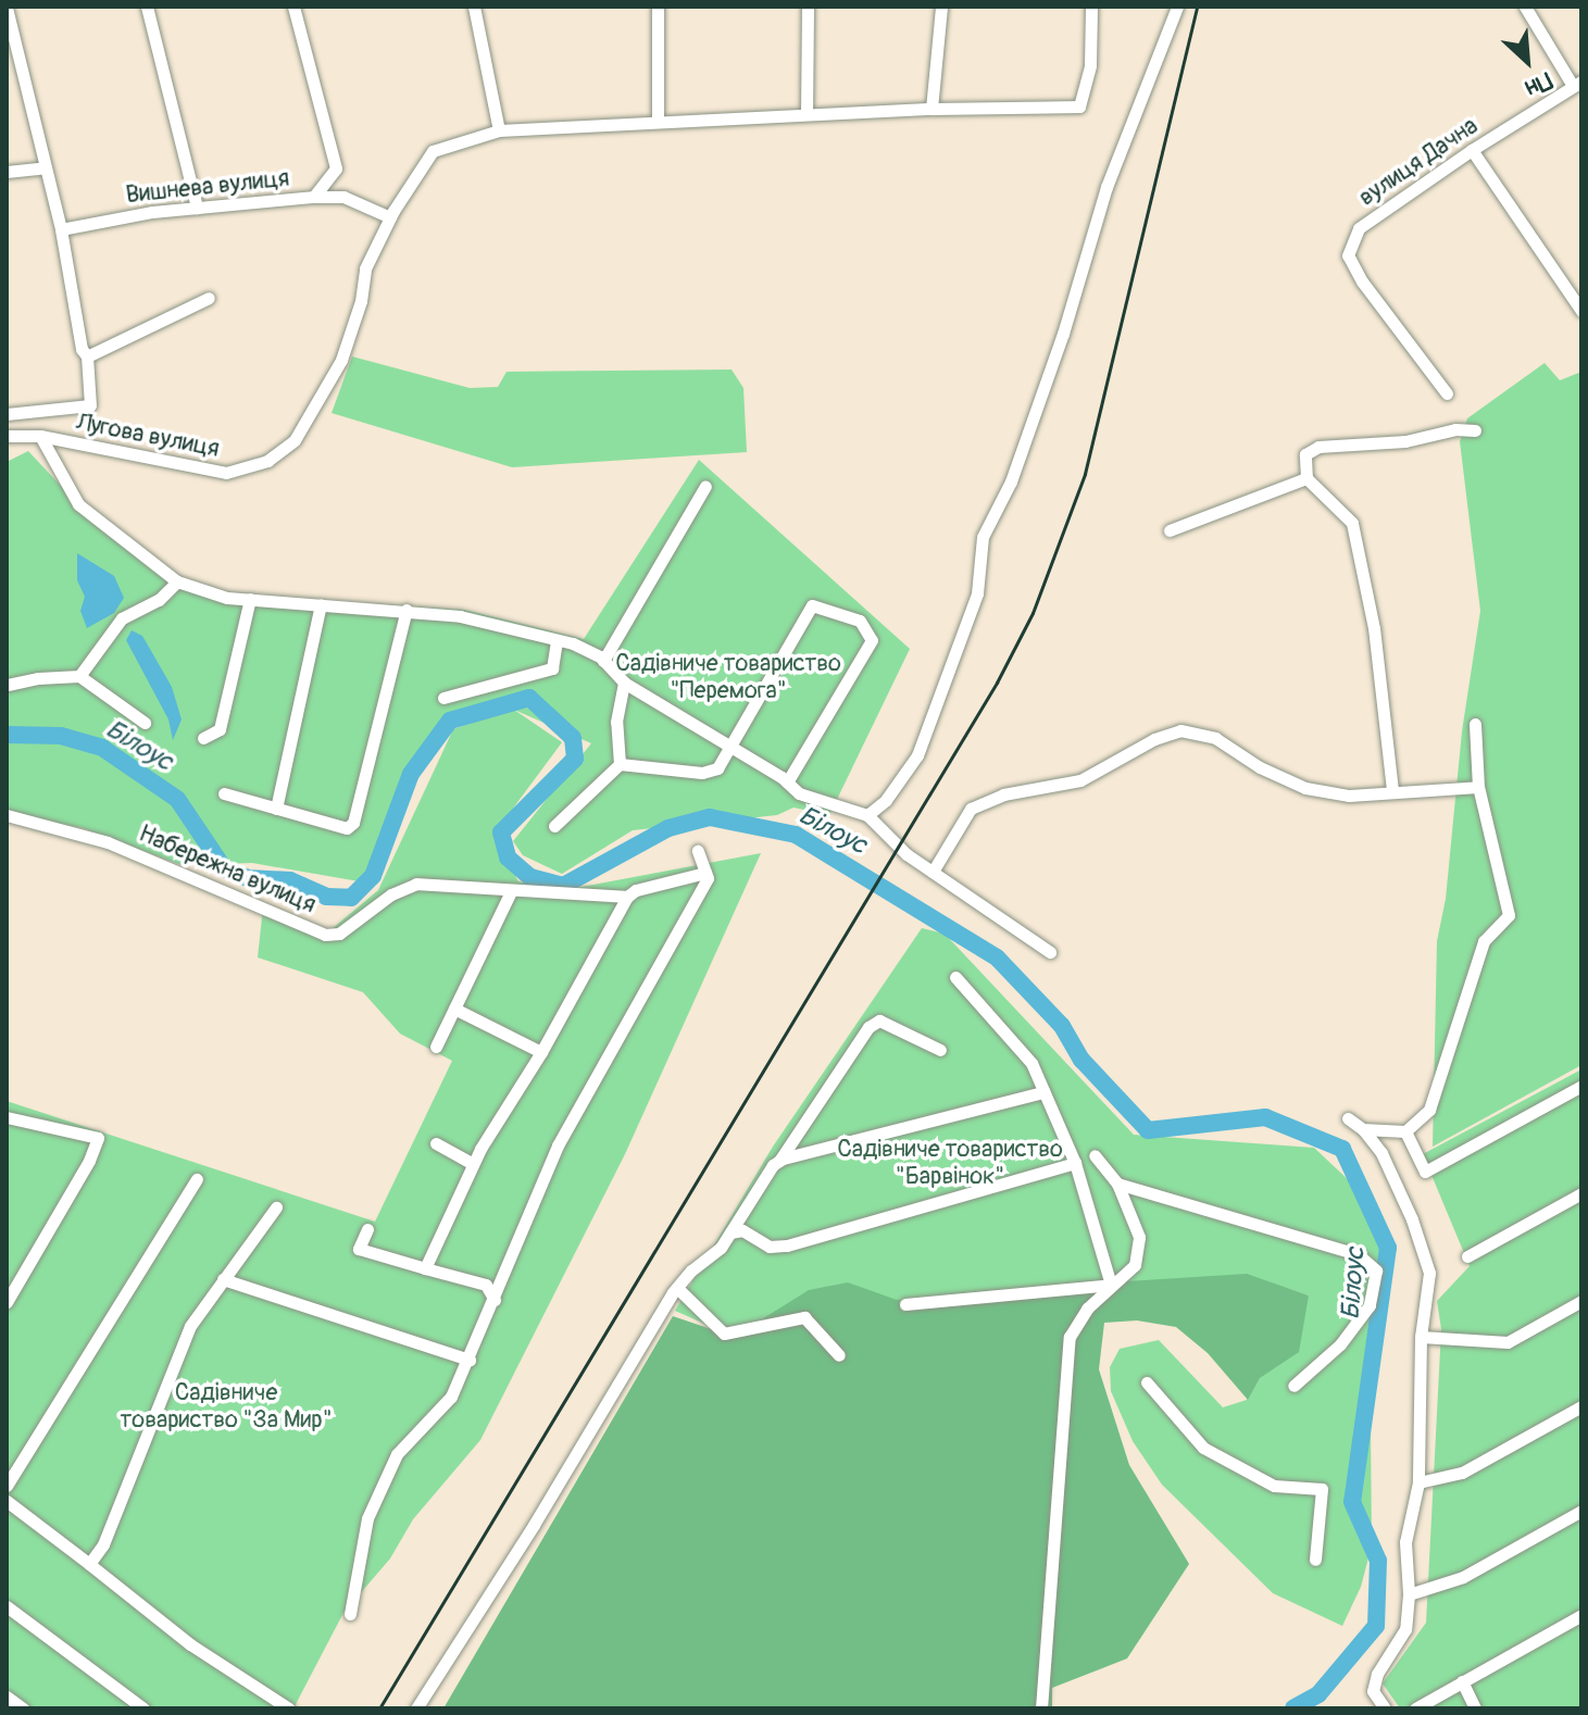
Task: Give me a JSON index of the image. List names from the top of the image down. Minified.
{"streets":{"street":["вулиця Дачна","Вишнева вулиця","Лугова вулиця","Набережна вулиця"]},"water":["Білоус"],"parks":["Садівниче товариство \"Перемога\"","Садівниче товариство \"Барвінок\"","Садівниче товариство \"За Мир\""],"north":"bottom right"}
